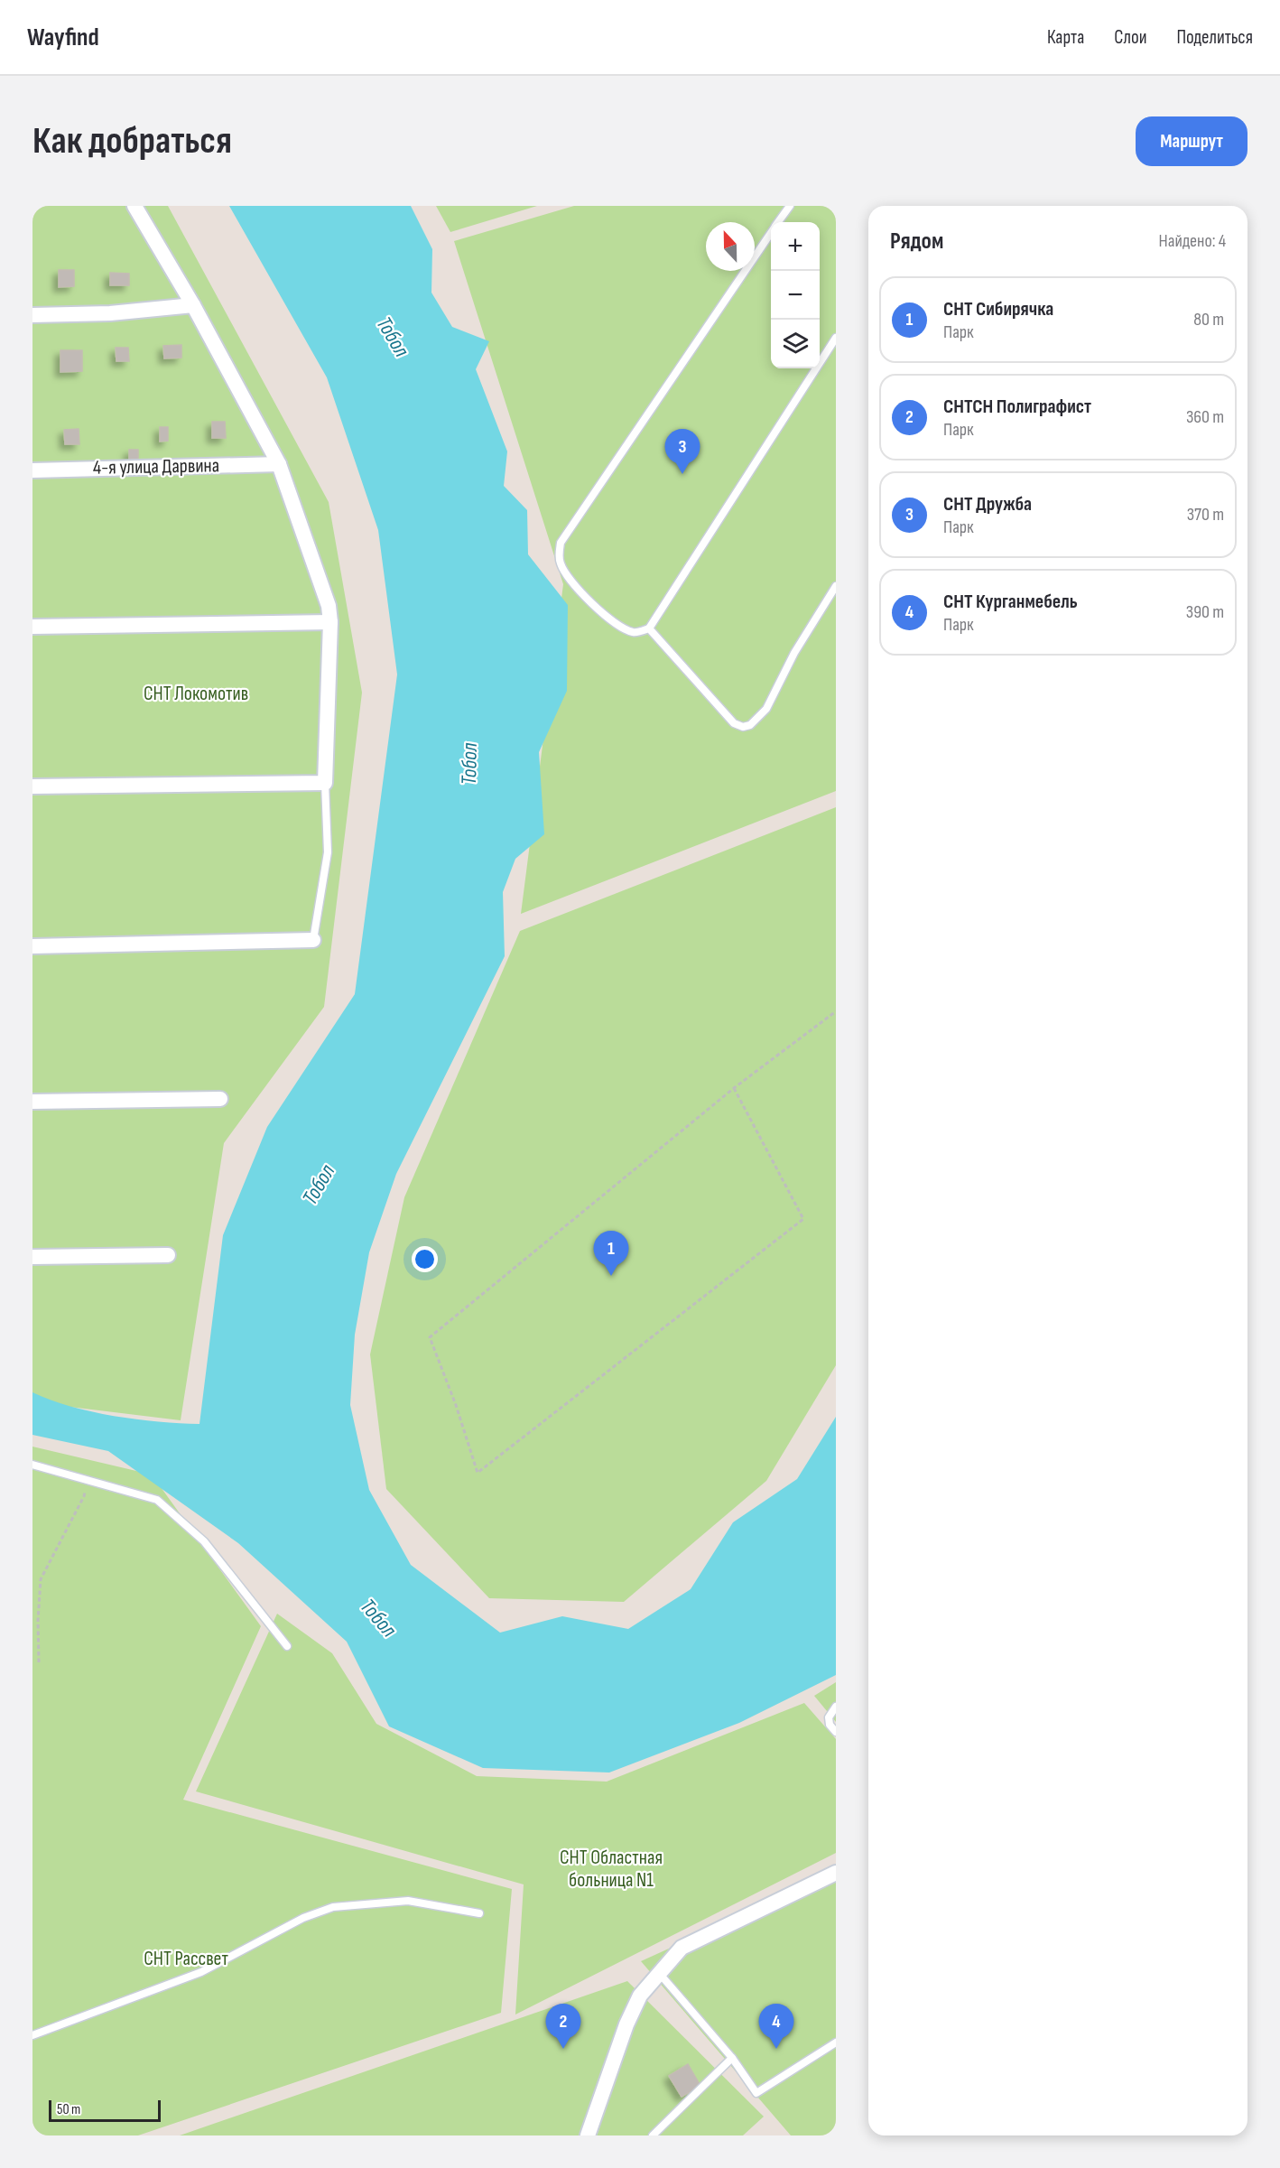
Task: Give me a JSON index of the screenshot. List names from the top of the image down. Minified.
{"streets":{"street":["4-я улица Дарвина"]},"water":["Тобол"],"parks":["СНТ Локомотив","СНТ Областная больница N1","СНТ Рассвет"],"scale_bar":"50 m","north":"top","page":{"header":"Wayfind","nav":["Карта","Слои","Поделиться"],"buttons":"Маршрут","title":"Как добраться","heading":["Рядом","Найдено: 4"],"map_buttons":["+","−"],"list":[{"mark":"1","name":"СНТ Сибирячка","note":"Парк","value":"80 m"},{"mark":"2","name":"СНТСН Полиграфист","note":"Парк","value":"360 m"},{"mark":"3","name":"СНТ Дружба","note":"Парк","value":"370 m"},{"mark":"4","name":"СНТ Курганмебель","note":"Парк","value":"390 m"}],"pins":["3","1","2","4"],"scale":"50 m"}}
